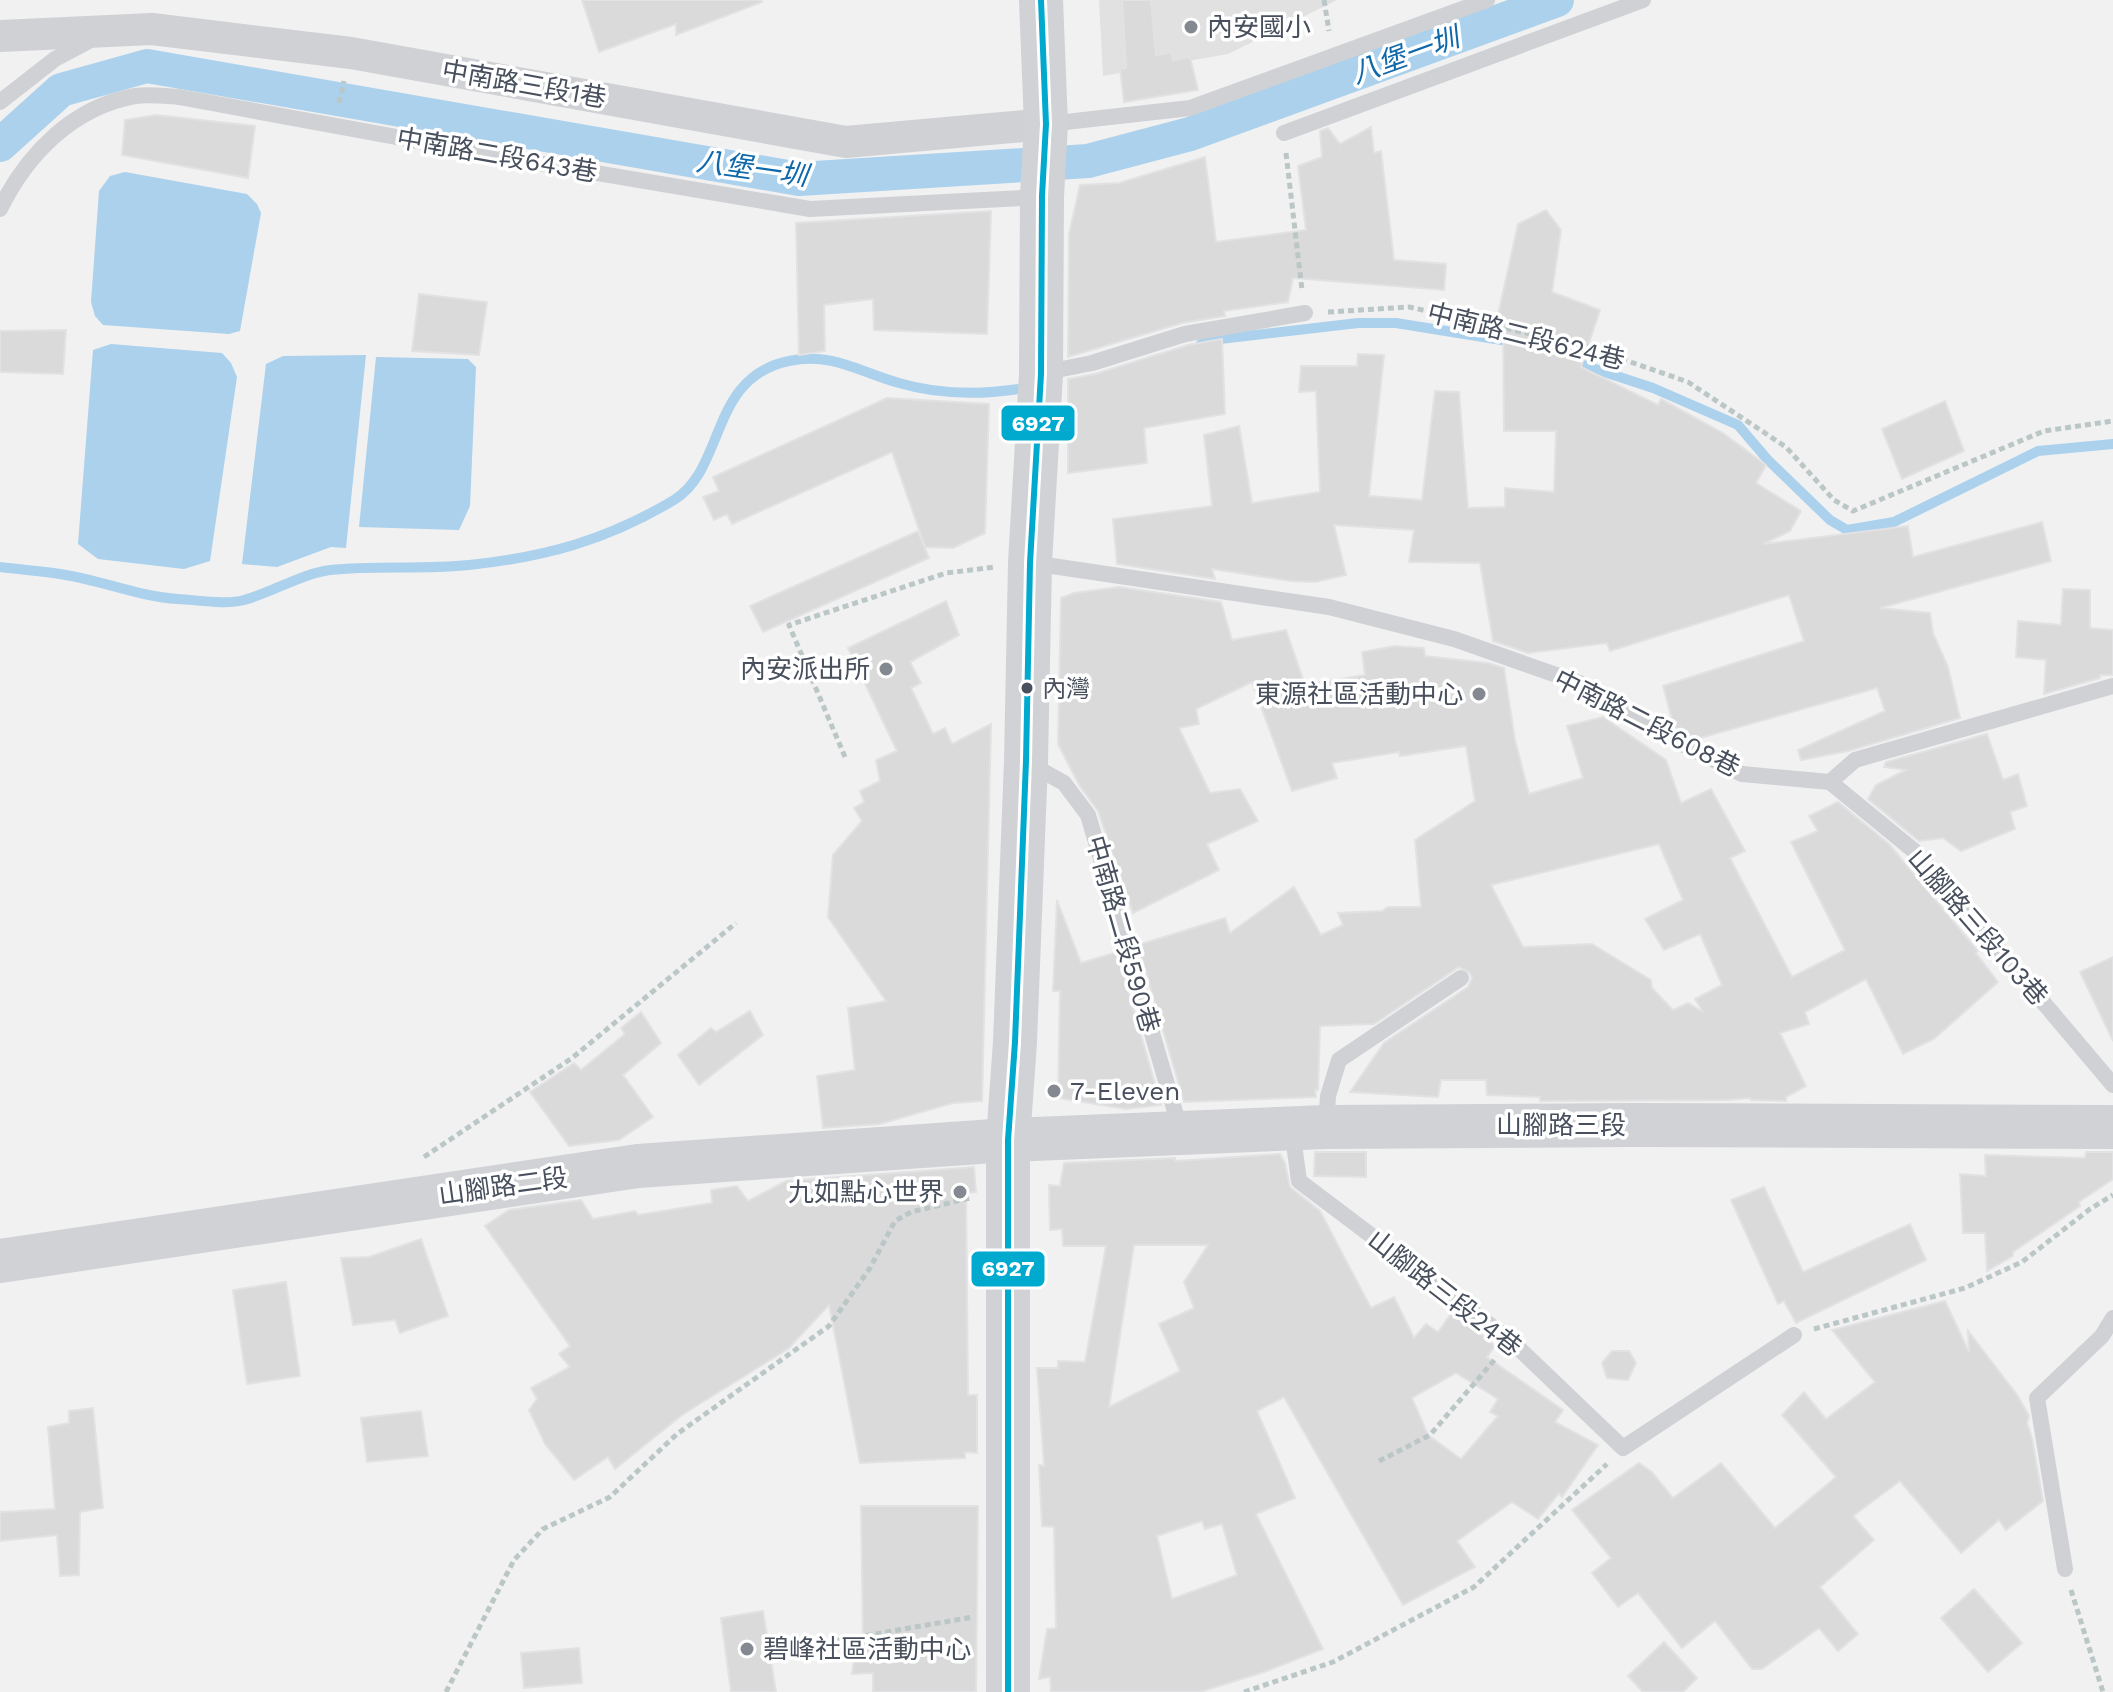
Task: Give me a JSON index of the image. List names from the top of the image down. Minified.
{"streets":{"main road":["山腳路三段","山腳路二段"],"street":["中南路三段1巷"],"lane":["中南路二段643巷","中南路二段608巷","山腳路三段103巷","中南路二段590巷","山腳路三段24巷"],"path":["中南路二段624巷"]},"crossings":[["中南路二段608巷","山腳路三段103巷"],["中南路二段590巷","山腳路三段"],["山腳路三段","山腳路二段"],["山腳路三段","山腳路三段24巷"]],"water":["八堡一圳"],"places":["內安國小","內安派出所","內灣","東源社區活動中心","7-Eleven","九如點心世界","碧峰社區活動中心"],"lines":["transit line 6927"]}
